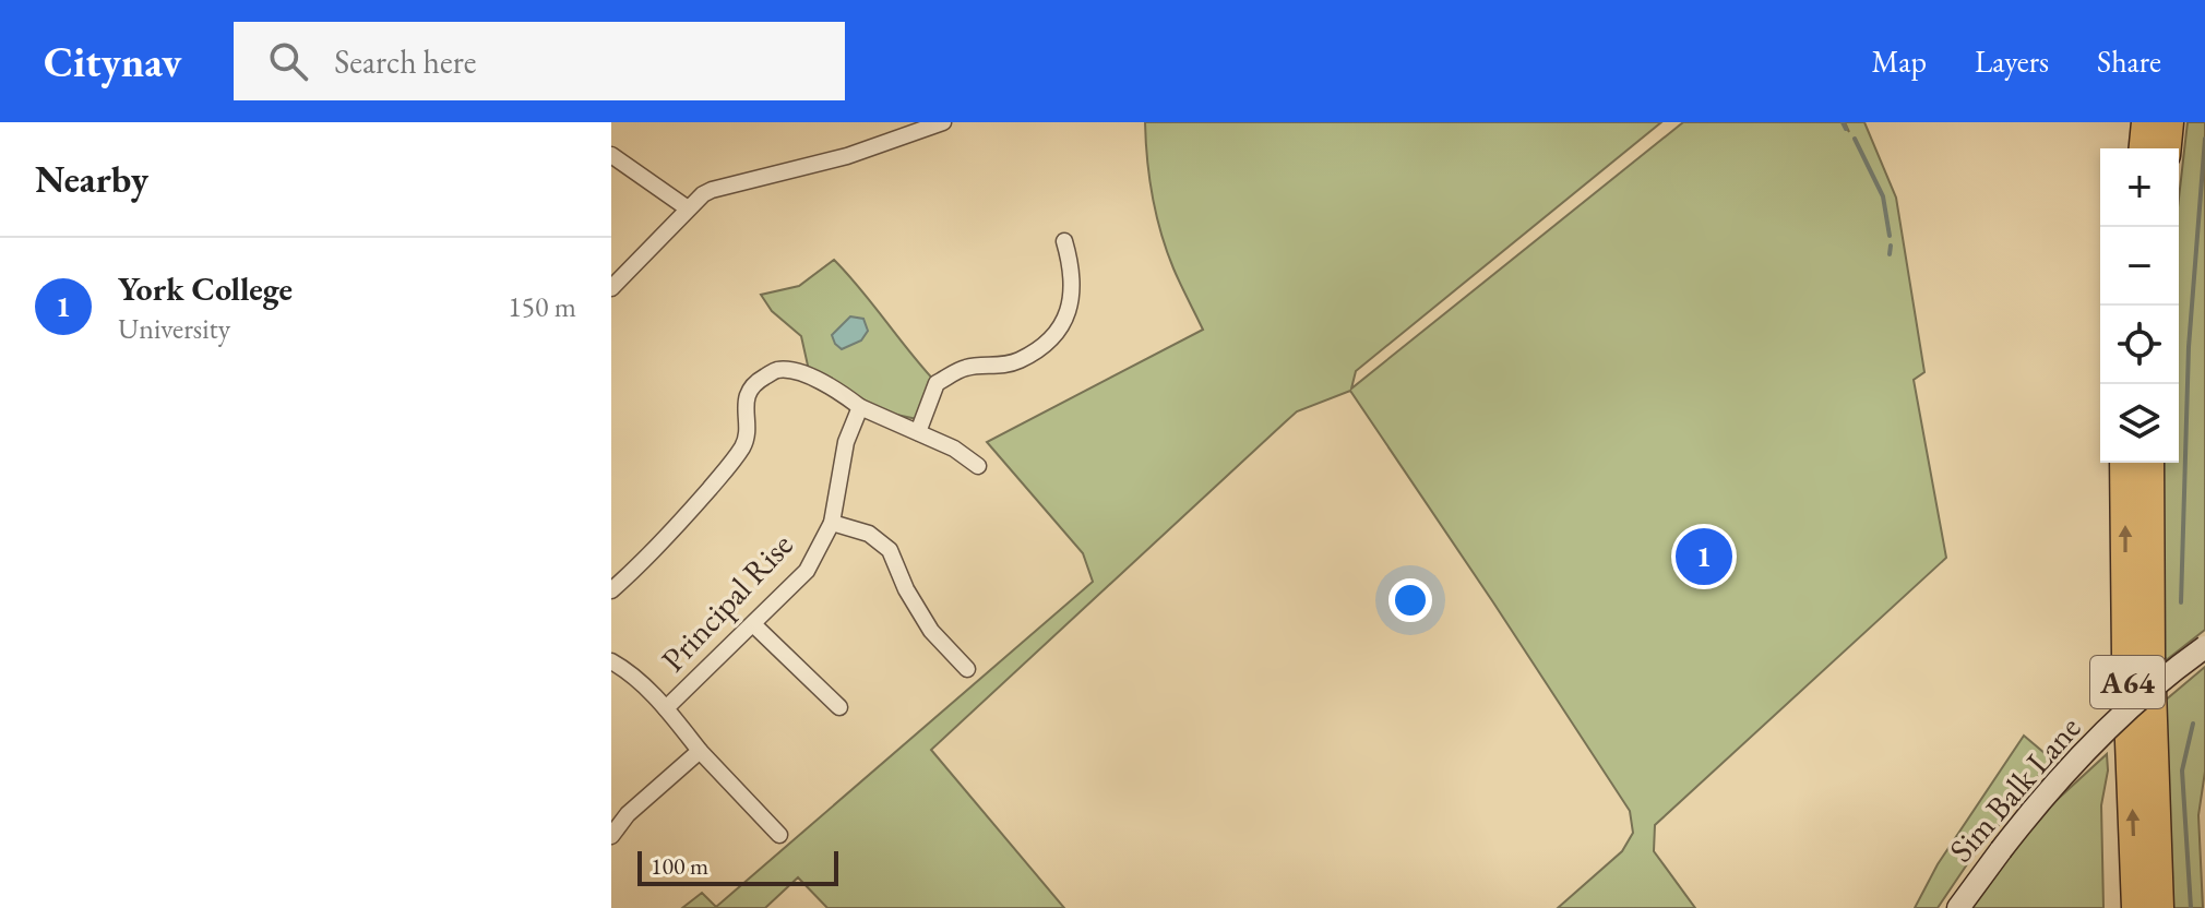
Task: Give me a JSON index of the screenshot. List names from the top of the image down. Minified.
{"streets":{"highway":["A64"],"street":["Principal Rise","Sim Balk Lane"]},"scale_bar":"100 m","page":{"header":"Citynav","search":"Search here","nav":["Map","Layers","Share"],"heading":"Nearby","map_buttons":["+","−"],"list":[{"mark":"1","name":"York College","note":"University","value":"150 m"}],"pins":"1","scale":"100 m"}}
